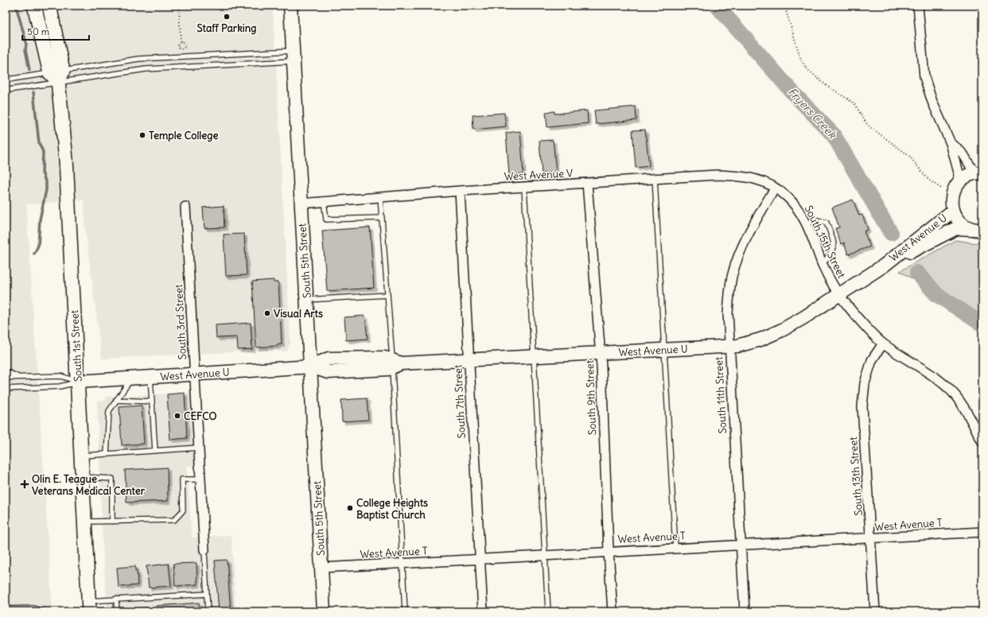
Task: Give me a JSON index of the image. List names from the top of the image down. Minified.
{"streets":{"main road":["South 1st Street"],"street":["West Avenue V","West Avenue U","South 15th Street","South 5th Street","South 3rd Street","South 11th Street","South 9th Street","South 7th Street","South 13th Street","West Avenue T"]},"crossings":[["West Avenue V","South 15th Street"],["West Avenue V","South 5th Street"],["West Avenue V","South 11th Street"],["West Avenue V","South 9th Street"],["West Avenue V","South 7th Street"],["West Avenue U","South 15th Street"],["West Avenue U","South 5th Street"],["West Avenue U","South 3rd Street"],["West Avenue U","South 1st Street"],["West Avenue U","South 11th Street"],["West Avenue U","South 9th Street"],["West Avenue U","South 7th Street"],["South 15th Street","South 11th Street"],["South 15th Street","South 13th Street"],["South 5th Street","West Avenue T"],["South 11th Street","West Avenue T"],["South 9th Street","West Avenue T"],["South 7th Street","West Avenue T"],["South 13th Street","West Avenue T"]],"water":["Fryers Creek"],"places":{"other":["Staff Parking","Temple College","Visual Arts","CEFCO","College Heights Baptist Church"],"health":["Olin E. Teague Veterans Medical Center"]},"scale_bar":"50 m"}
